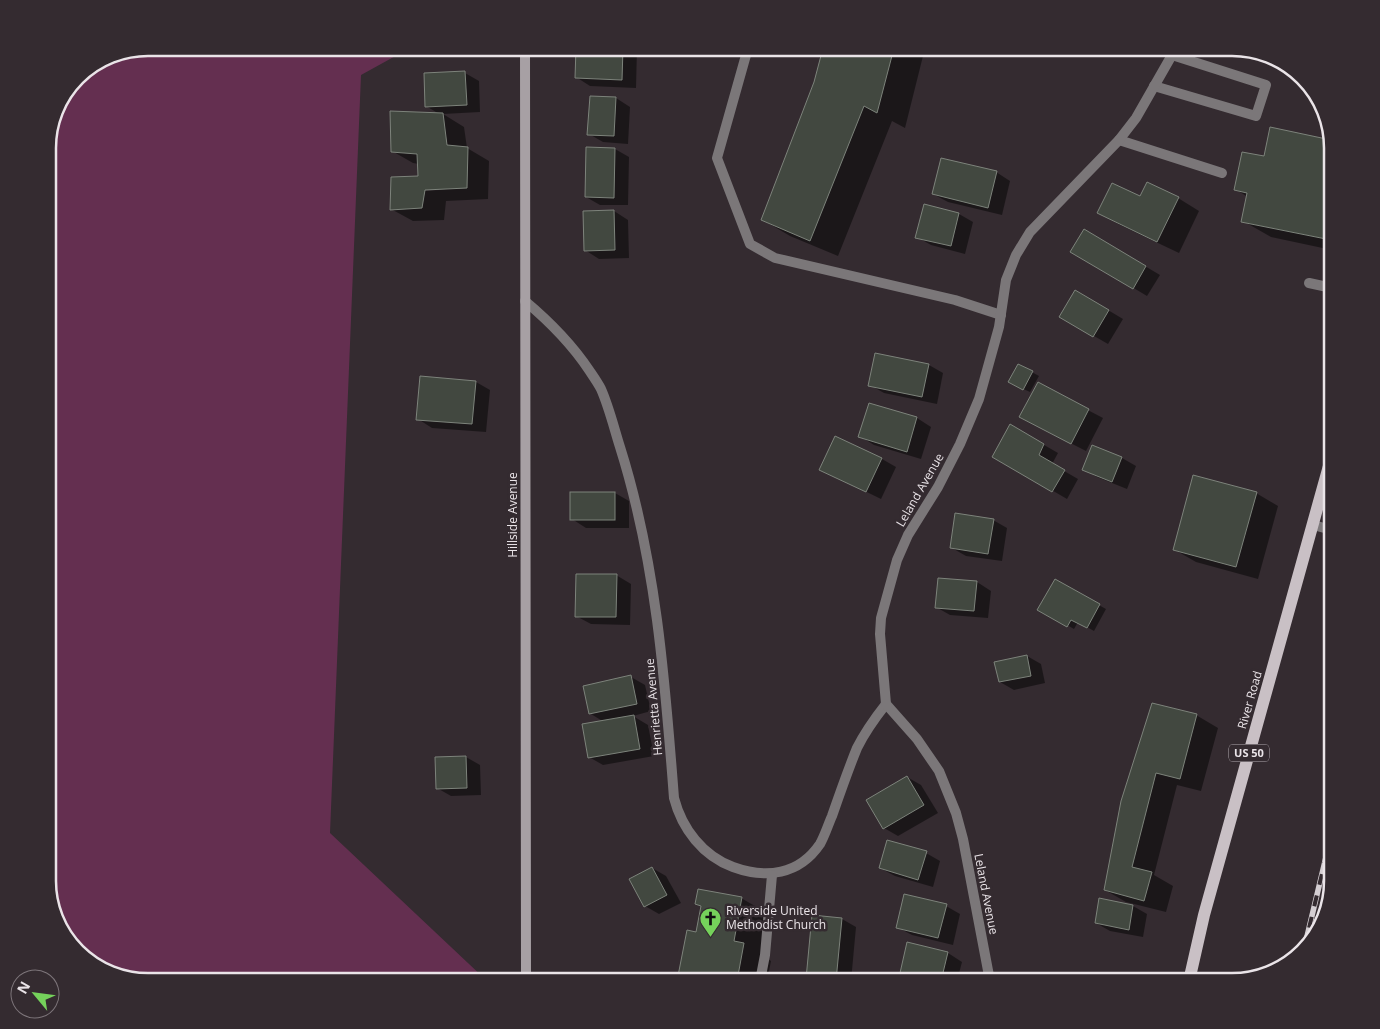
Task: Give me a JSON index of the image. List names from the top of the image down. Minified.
{"streets":{"main road":["River Road","US 50"],"street":["Leland Avenue","Hillside Avenue","Henrietta Avenue"]},"crossings":[["Leland Avenue","Henrietta Avenue"],["Hillside Avenue","Henrietta Avenue"]],"places":{"church":["Riverside United Methodist Church"]},"north":"top left"}
